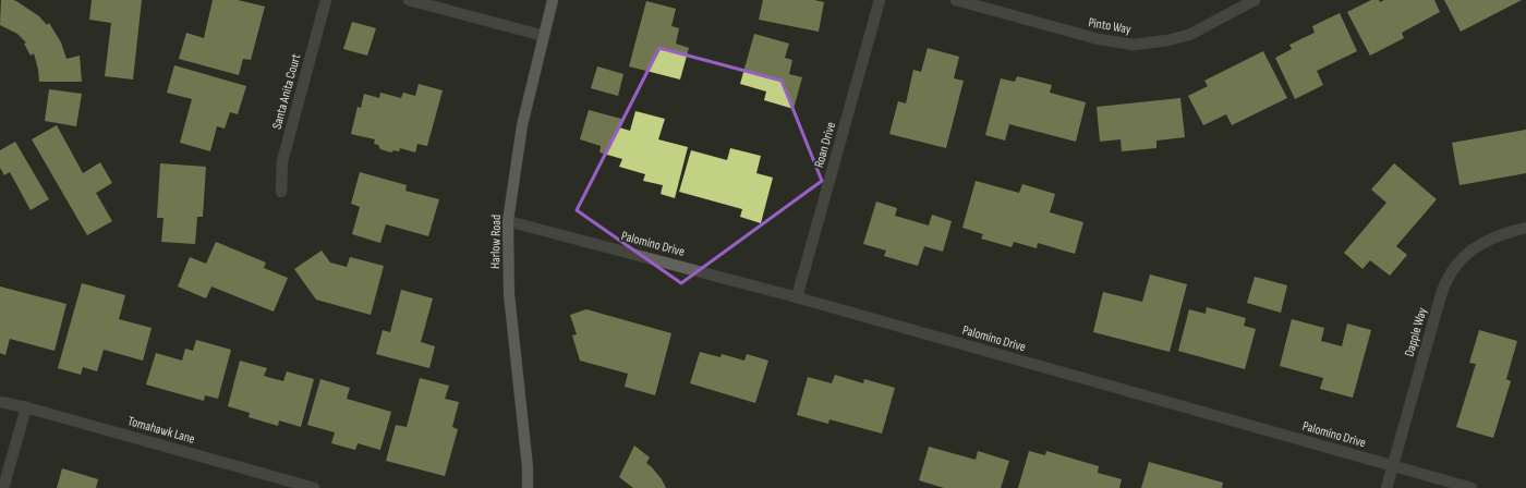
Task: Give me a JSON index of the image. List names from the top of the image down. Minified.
{"streets":{"main road":["Harlow Road"],"street":["Pinto Way","Santa Anita Court","Roan Drive","Palomino Drive","Dapple Way","Tomahawk Lane"]},"crossings":[["Roan Drive","Palomino Drive"],["Harlow Road","Palomino Drive"],["Palomino Drive","Dapple Way"]]}
